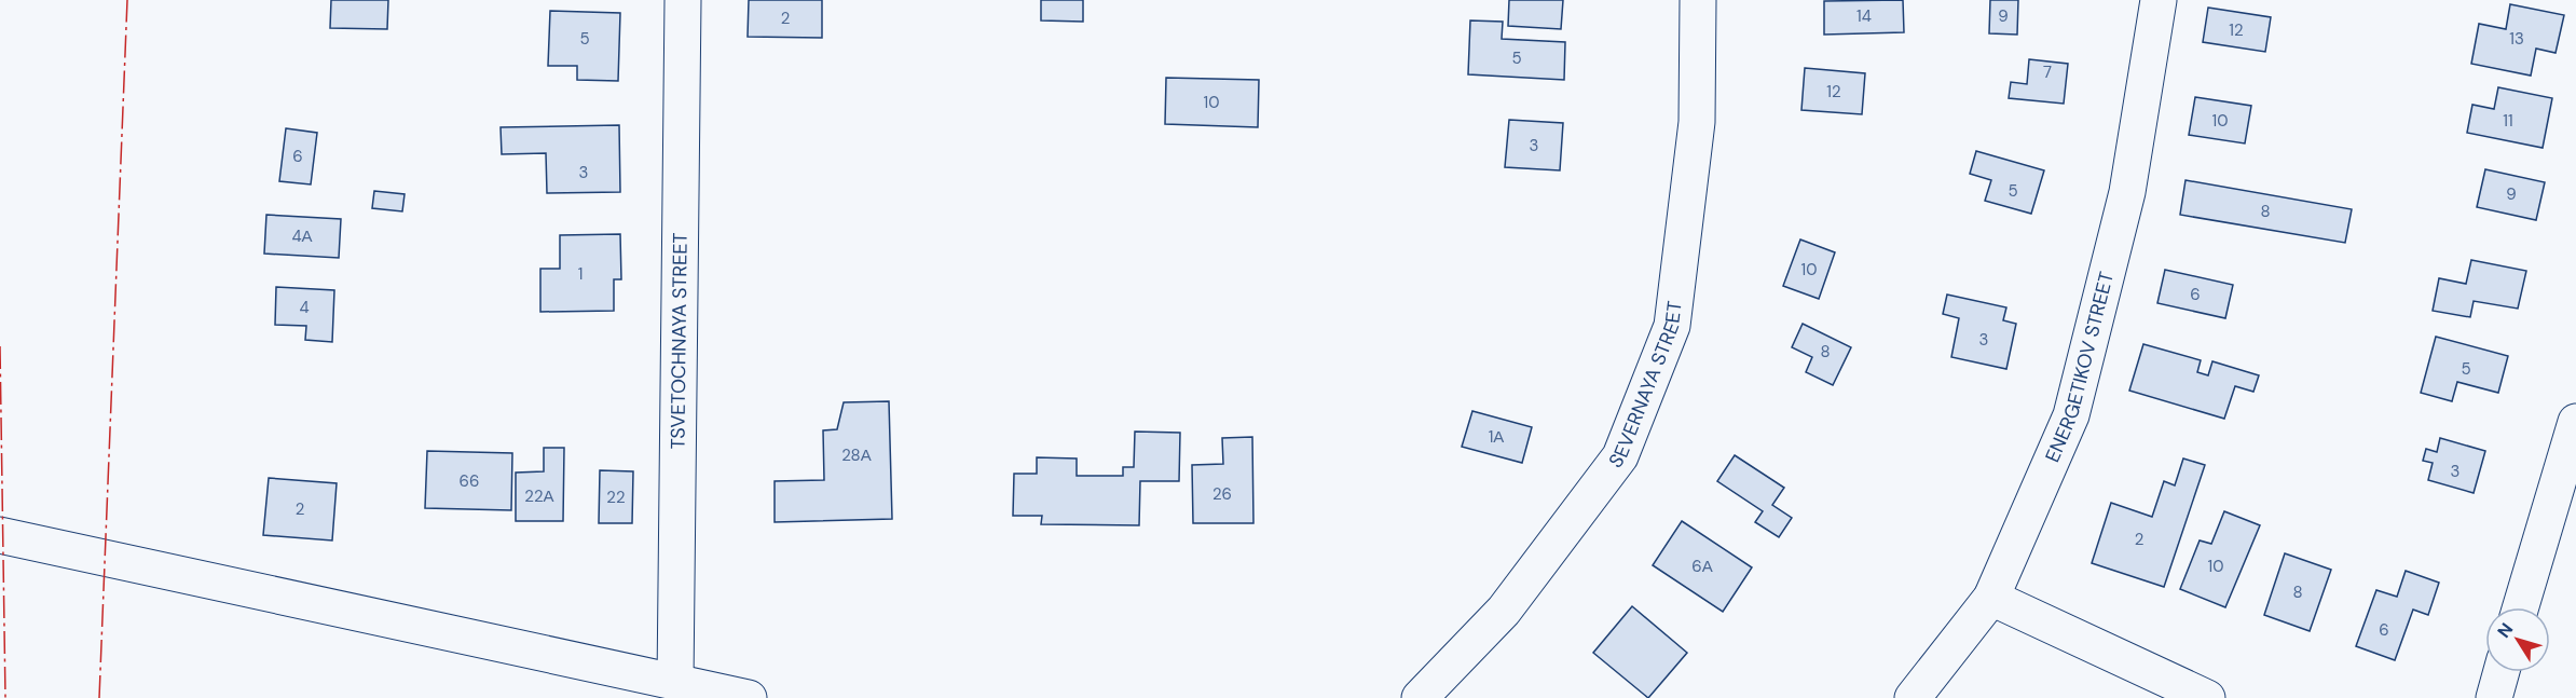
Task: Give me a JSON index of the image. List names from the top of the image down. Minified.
{"streets":{"street":["TSVETOCHNAYA STREET","ENERGETIKOV STREET","SEVERNAYA STREET"]},"house_numbers":["14","9","2","12","5","13","5","7","12","10","10","11","3","6","3","5","9","8","4А","10","1","6","4","3","8","5","1А","28А","3","66","26","22А","22","2","2","6А","10","8","6"],"north":"top left"}
